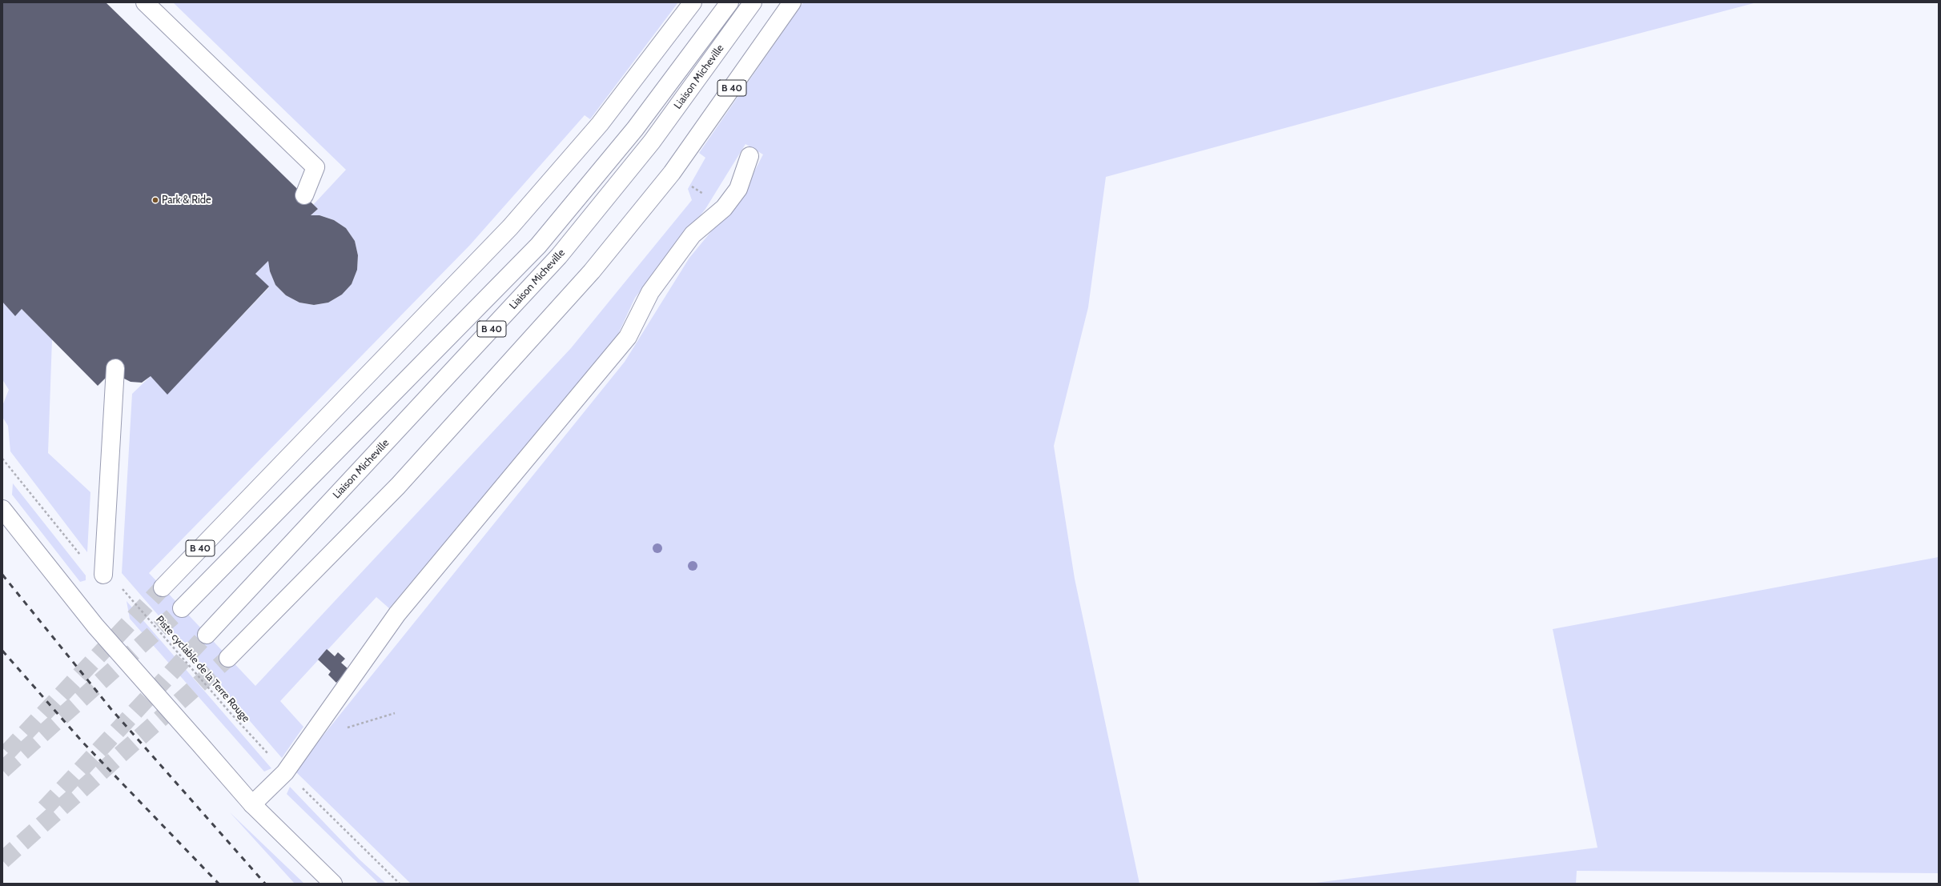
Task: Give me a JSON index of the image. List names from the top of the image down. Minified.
{"streets":{"main road":["Liaison Micheville","B 40"],"path":["Piste cyclable de la Terre Rouge"]},"places":["Park & Ride"]}
